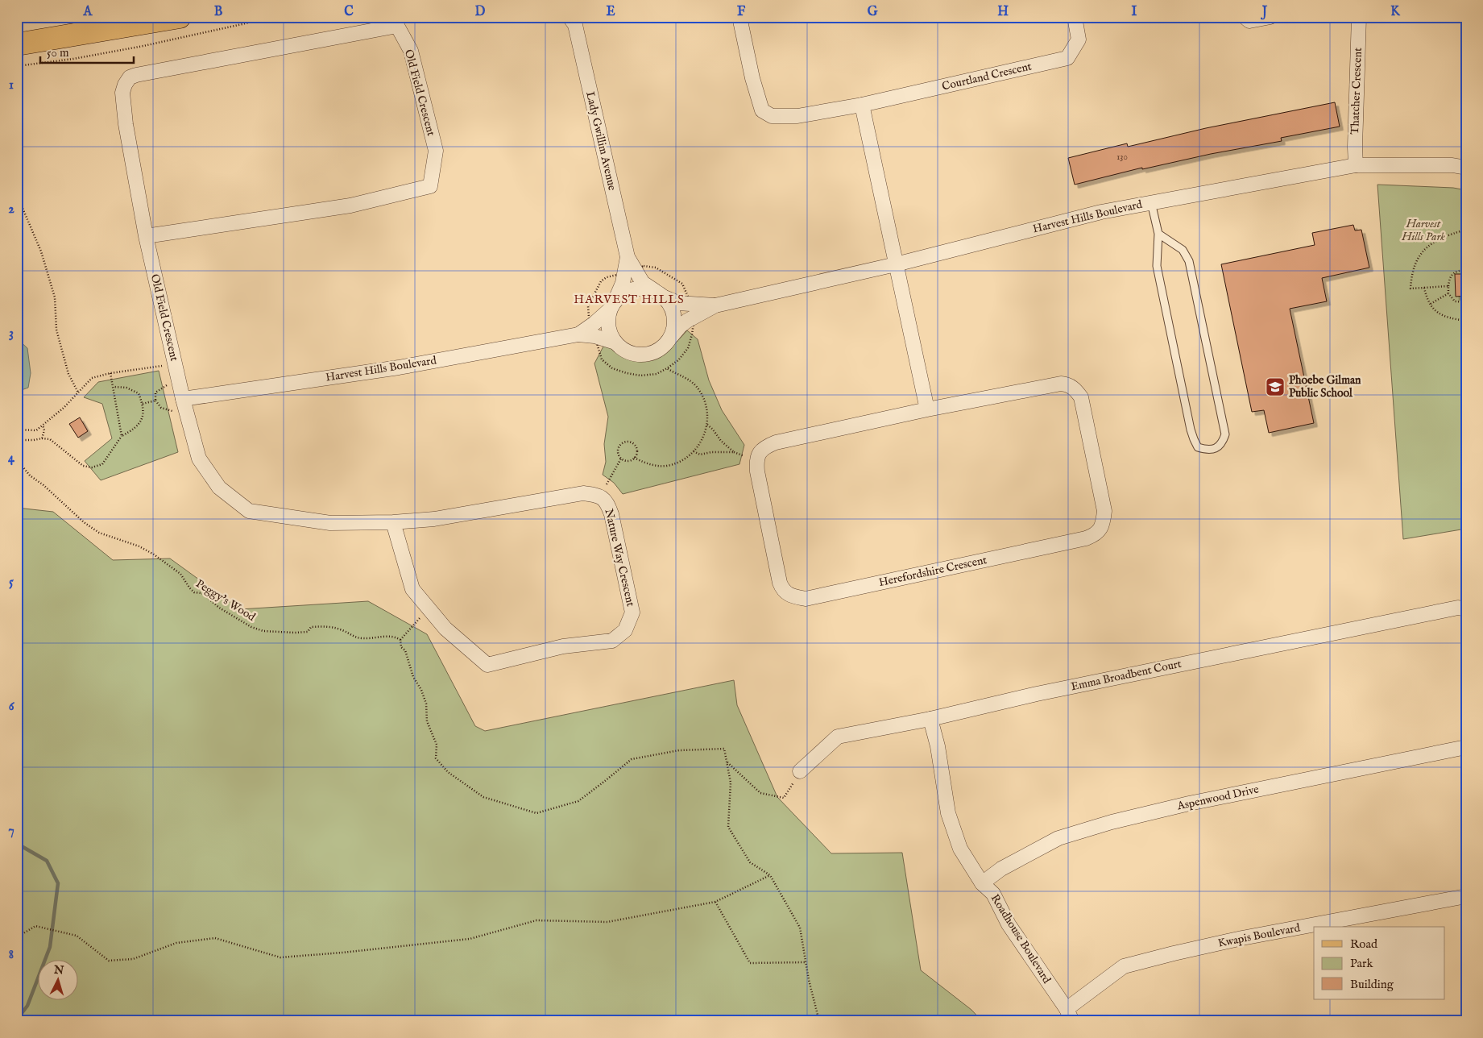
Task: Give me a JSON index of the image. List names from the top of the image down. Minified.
{"streets":{"street":["Courtland Crescent","Thatcher Crescent","Old Field Crescent","Lady Gwillim Avenue","Harvest Hills Boulevard","Nature Way Crescent","Herefordshire Crescent","Emma Broadbent Court","Aspenwood Drive","Kwapis Boulevard","Roadhouse Boulevard"],"path":["Peggy's Wood"]},"crossings":[["Thatcher Crescent","Harvest Hills Boulevard"],["Old Field Crescent","Harvest Hills Boulevard"],["Old Field Crescent","Nature Way Crescent"],["Lady Gwillim Avenue","Harvest Hills Boulevard"],["Harvest Hills Boulevard","Nature Way Crescent"],["Emma Broadbent Court","Roadhouse Boulevard"],["Aspenwood Drive","Roadhouse Boulevard"],["Kwapis Boulevard","Roadhouse Boulevard"]],"districts":["HARVEST HILLS"],"parks":["Harvest Hills Park"],"places":{"school or university":["Phoebe Gilman Public School"]},"house_numbers":["130"],"legend":["Road","Park","Building"],"scale_bar":"50 m","north":"top","grid":{"columns":["A","B","C","D","E","F","G","H","I","J","K"],"rows":["1","2","3","4","5","6","7","8"]}}
